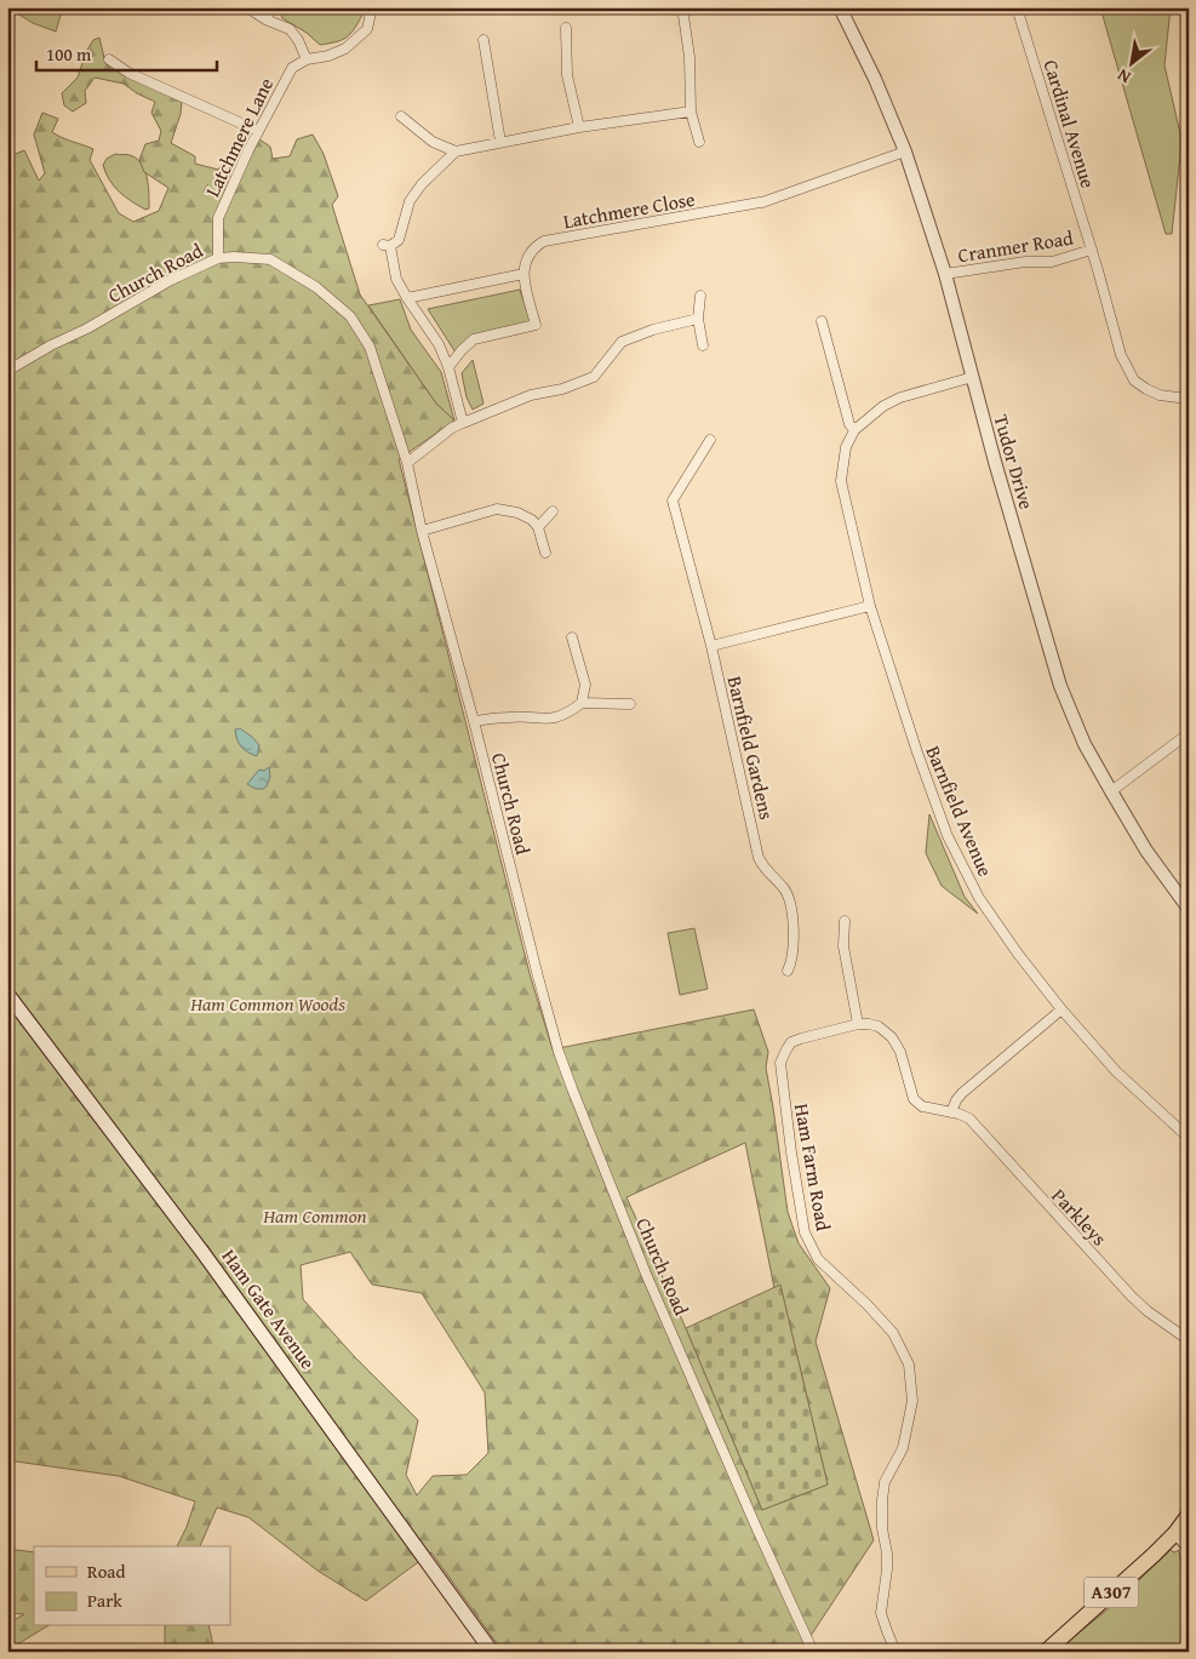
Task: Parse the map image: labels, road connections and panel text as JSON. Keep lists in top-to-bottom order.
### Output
{
  "streets": {
    "main road": ["Ham Gate Avenue", "A307"],
    "street": [
      "Cardinal Avenue",
      "Latchmere Lane",
      "Latchmere Close",
      "Cranmer Road",
      "Church Road",
      "Tudor Drive",
      "Barnfield Gardens",
      "Barnfield Avenue",
      "Ham Farm Road",
      "Parkleys"
    ]
  },
  "crossings": [
    ["Cardinal Avenue", "Cranmer Road"],
    ["Latchmere Lane", "Church Road"],
    ["Latchmere Close", "Tudor Drive"],
    ["Cranmer Road", "Tudor Drive"],
    ["Tudor Drive", "Barnfield Avenue"],
    ["Ham Farm Road", "Parkleys"]
  ],
  "parks": ["Ham Common Woods", "Ham Common"],
  "legend": ["Road", "Park"],
  "scale_bar": "100 m",
  "north": "bottom left"
}
